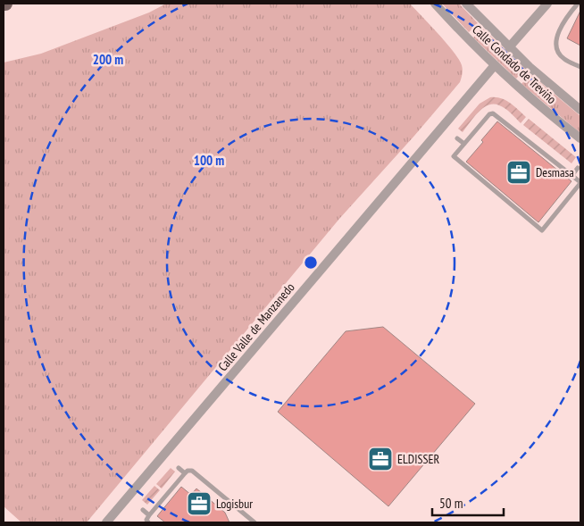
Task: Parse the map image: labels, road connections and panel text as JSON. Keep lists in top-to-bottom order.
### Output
{
  "streets": {
    "street": ["Calle Condado de Treviño", "Calle Valle de Manzanedo"]
  },
  "crossings": [
    ["Calle Condado de Treviño", "Calle Valle de Manzanedo"]
  ],
  "places": {
    "office": ["Desmasa", "ELDISSER", "Logisbur"]
  },
  "scale_bar": "50 m",
  "rings": ["200 m", "100 m"]
}
